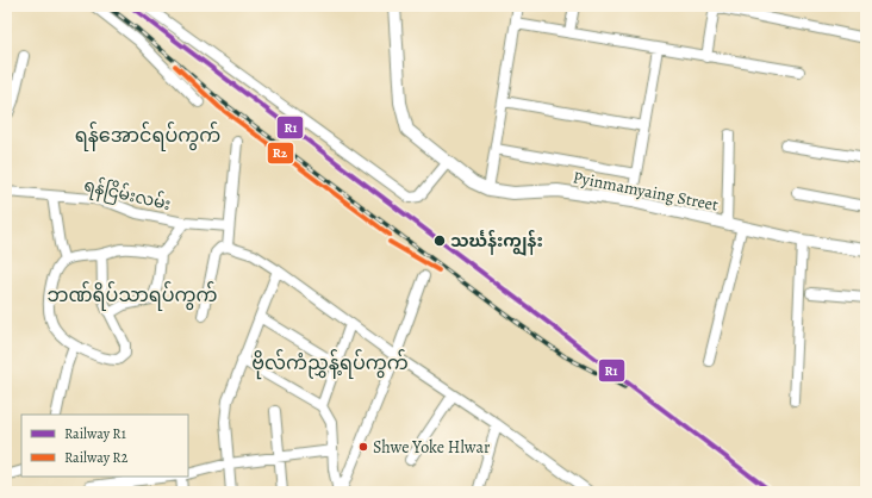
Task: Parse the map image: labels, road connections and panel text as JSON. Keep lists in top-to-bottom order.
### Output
{
  "streets": {
    "street": ["Pyinmamyaing Street", "ရန်ငြိမ်းလမ်း"]
  },
  "districts": ["ရန်အောင်ရပ်ကွက်", "ဘဏ်ရိပ်သာရပ်ကွက်", "ဗိုလ်ကံညွှန့်ရပ်ကွက်"],
  "places": ["သင်္ဃန်းကျွန်း", "Shwe Yoke Hlwar"],
  "lines": ["rail line R1", "rail line R2"],
  "legend": ["Railway R1", "Railway R2"]
}
